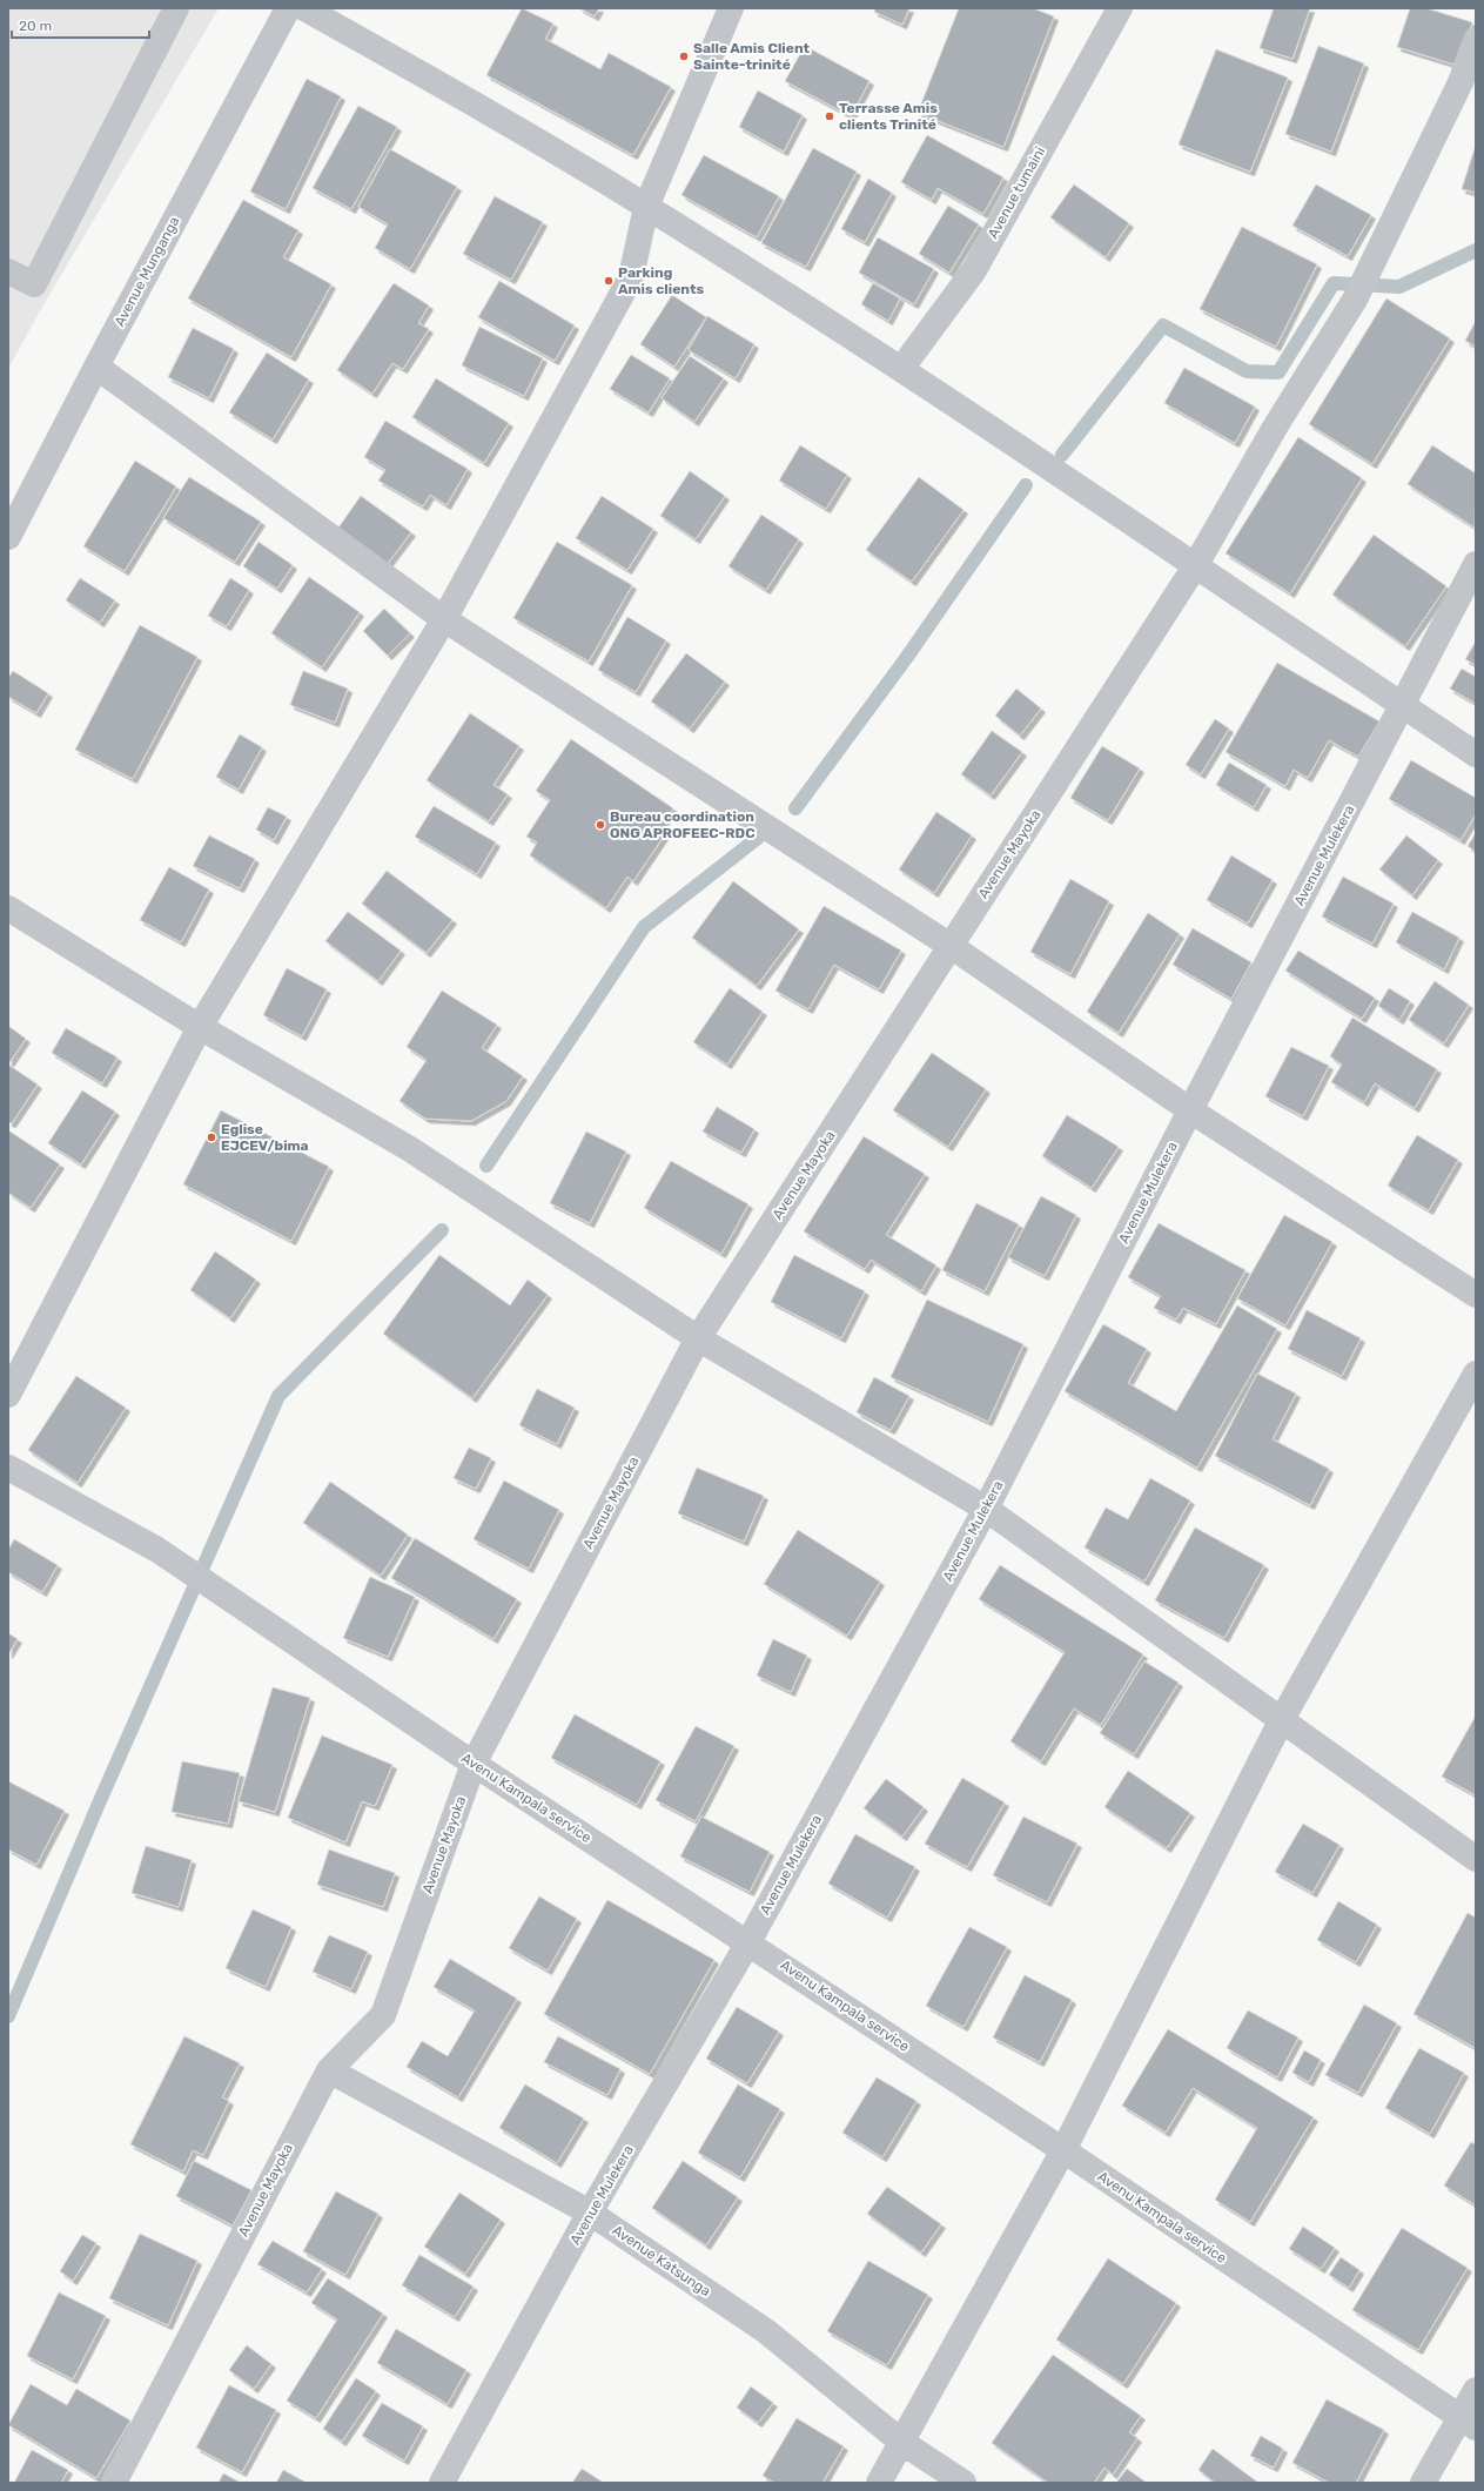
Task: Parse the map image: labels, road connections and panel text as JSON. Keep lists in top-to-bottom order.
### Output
{
  "streets": {
    "street": [
      "Avenue tumaini",
      "Avenue Munganga",
      "Avenue Mayoka",
      "Avenue Mulekera",
      "Avenu Kampala service",
      "Avenue Katsunga"
    ]
  },
  "crossings": [
    ["Avenue Mayoka", "Avenu Kampala service"],
    ["Avenue Mayoka", "Avenue Katsunga"],
    ["Avenue Mulekera", "Avenu Kampala service"],
    ["Avenue Mulekera", "Avenue Katsunga"]
  ],
  "places": [
    "Salle Amis Client Sainte-trinité",
    "Terrasse Amis clients Trinité",
    "Parking Amis clients",
    "Bureau coordination ONG APROFEEC-RDC",
    "Eglise EJCEV/bima"
  ],
  "scale_bar": "20 m"
}
